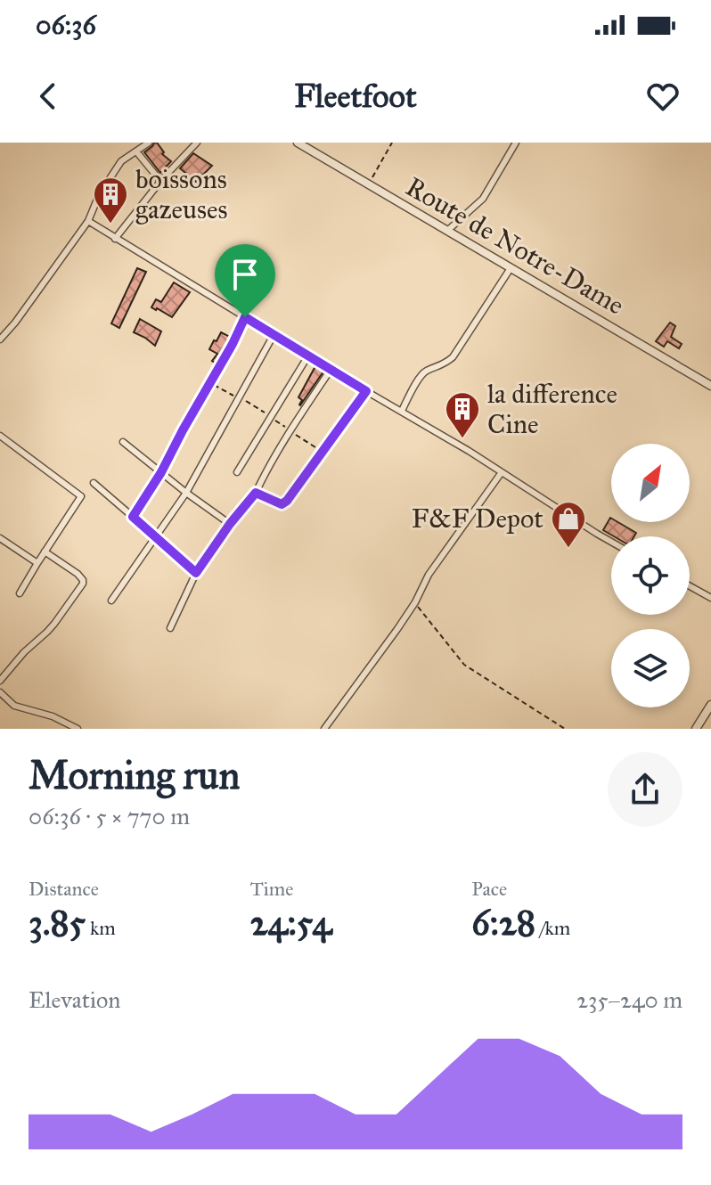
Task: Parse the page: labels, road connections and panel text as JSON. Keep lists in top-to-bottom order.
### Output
{
  "streets": {
    "street": ["Route de Notre-Dame"]
  },
  "places": {
    "building": ["boissons gazeuses", "la difference Cine"],
    "shop": ["F&F Depot"]
  },
  "north": "top right",
  "page": {
    "status": "06:36",
    "header": "Fleetfoot",
    "heading": ["Morning run", "06:36 · 5 × 770 m"],
    "stats": [
      ["Distance", "3.85 km"],
      ["Time", "24:54"],
      ["Pace", "6:28 /km"]
    ],
    "chart": ["Elevation", "235–240 m"]
  }
}
